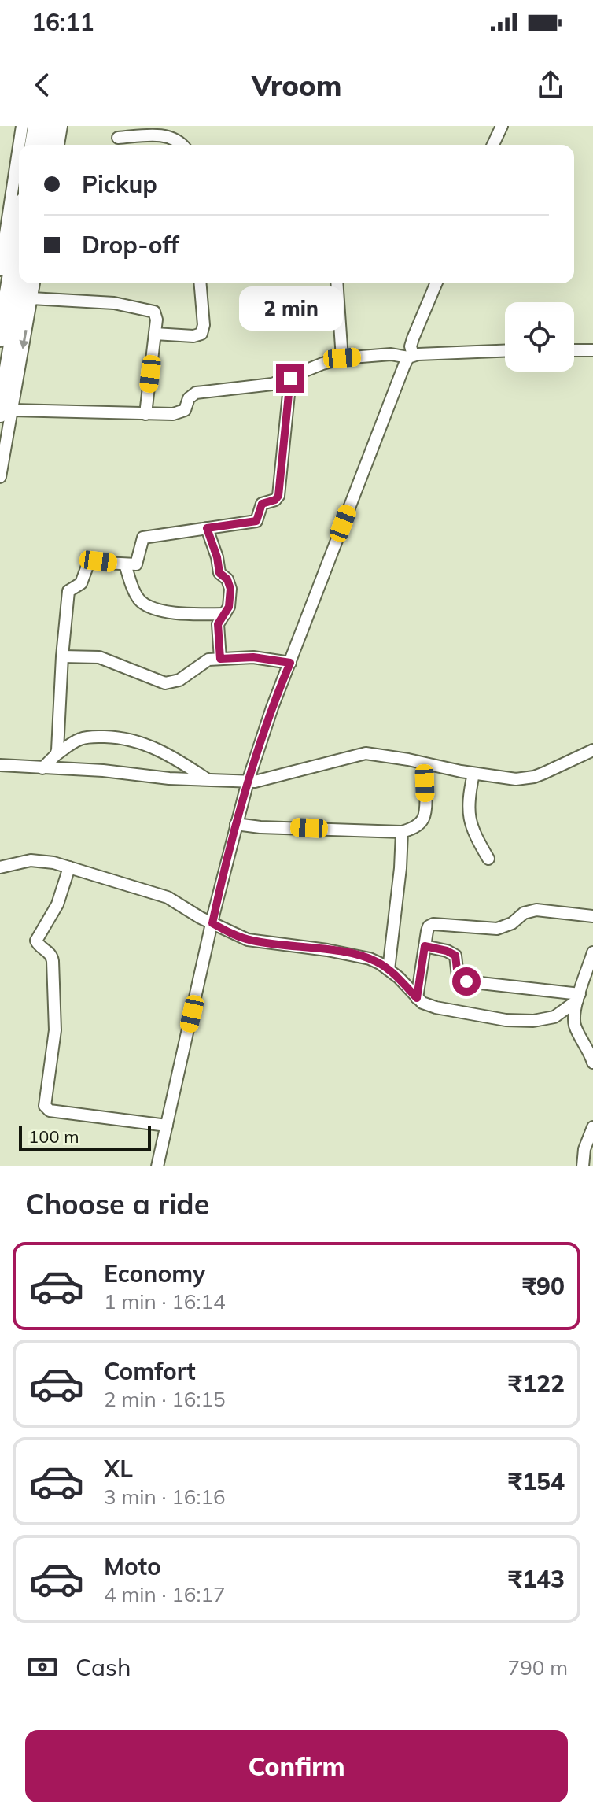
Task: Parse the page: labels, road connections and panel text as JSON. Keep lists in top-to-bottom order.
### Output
{
  "scale_bar": "100 m",
  "page": {
    "status": "16:11",
    "header": "Vroom",
    "banner": ["Pickup", "Drop-off"],
    "bubble": "2 min",
    "scale": "100 m",
    "heading": "Choose a ride",
    "list": [
      {
        "name": "Economy",
        "note": "1 min · 16:14",
        "value": "₹90"
      },
      {
        "name": "Comfort",
        "note": "2 min · 16:15",
        "value": "₹122"
      },
      {
        "name": "XL",
        "note": "3 min · 16:16",
        "value": "₹154"
      },
      {
        "name": "Moto",
        "note": "4 min · 16:17",
        "value": "₹143"
      }
    ],
    "pay": ["Cash", "790 m"],
    "buttons": "Confirm"
  }
}
